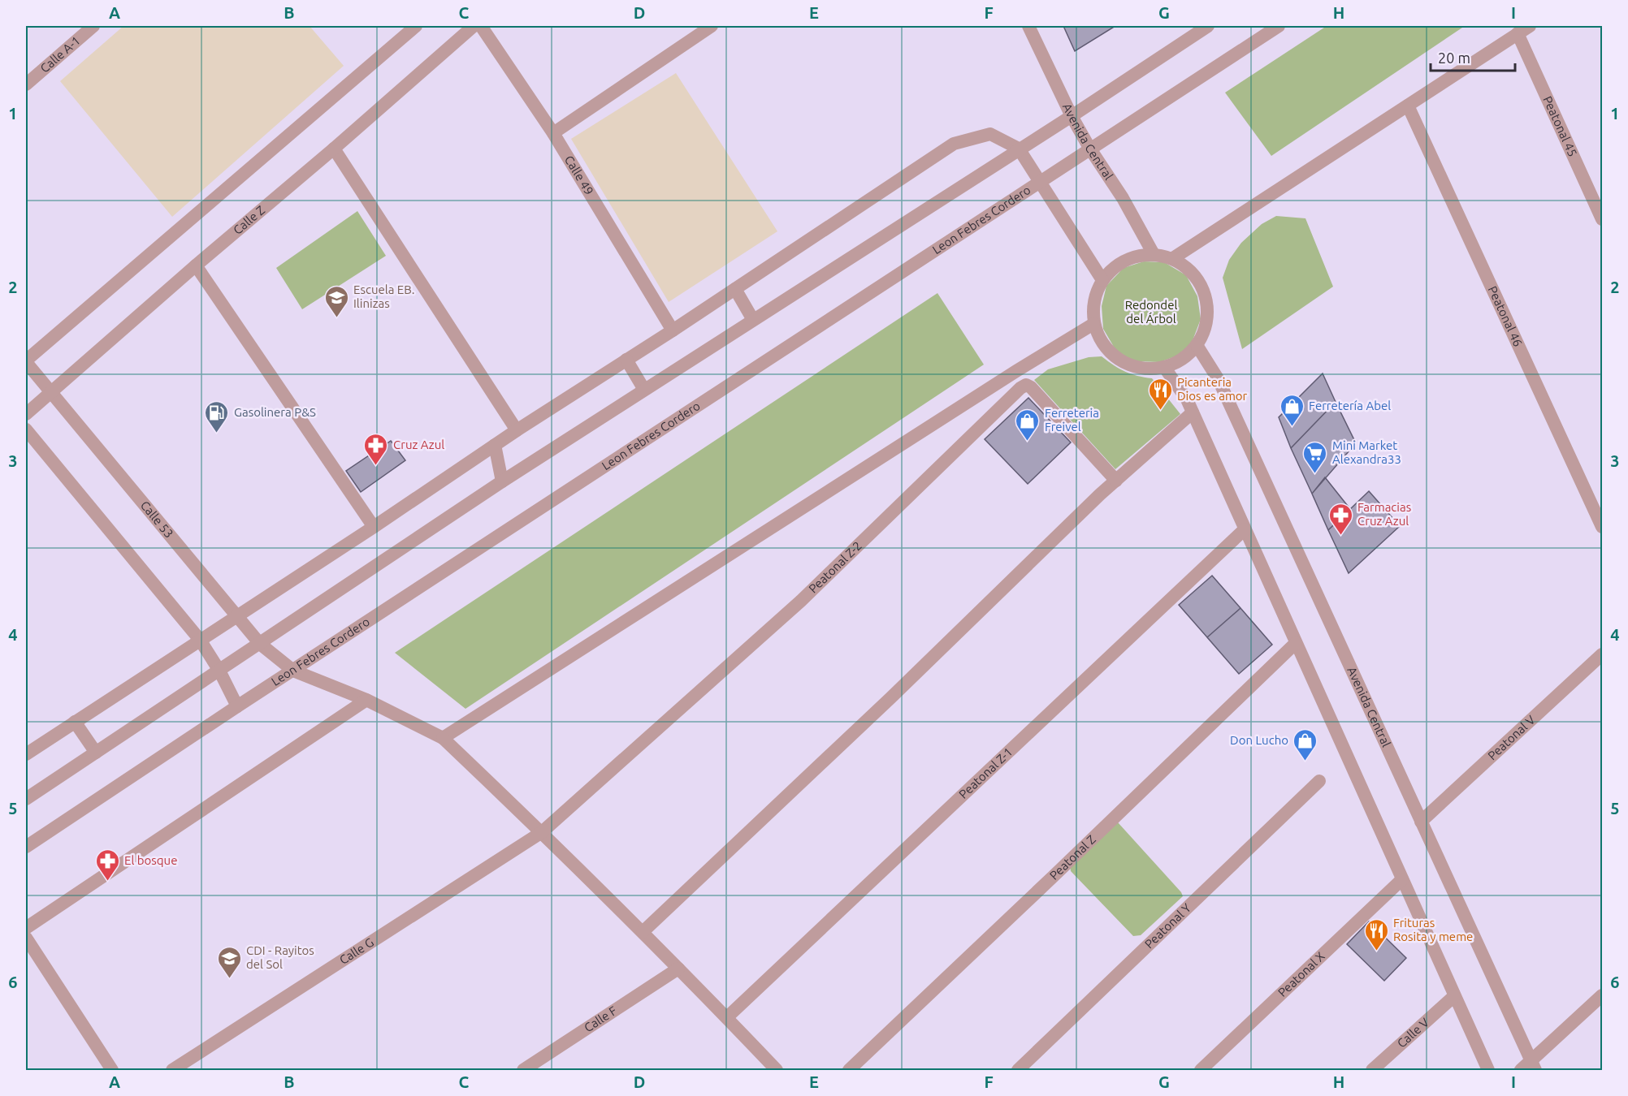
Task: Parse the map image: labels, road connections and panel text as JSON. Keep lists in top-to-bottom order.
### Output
{
  "streets": {
    "street": [
      "Calle A-1",
      "Peatonal 45",
      "Avenida Central",
      "Calle 49",
      "Leon Febres Cordero",
      "Calle Z",
      "Peatonal 46",
      "Calle 53",
      "Peatonal Z-2",
      "Peatonal V",
      "Peatonal Z-1",
      "Peatonal Z",
      "Peatonal Y",
      "Calle G",
      "Peatonal X",
      "Calle F",
      "Calle V"
    ]
  },
  "crossings": [
    ["Avenida Central", "Leon Febres Cordero"],
    ["Avenida Central", "Peatonal V"],
    ["Leon Febres Cordero", "Calle 53"],
    ["Calle Z", "Calle 53"],
    ["Calle 53", "Peatonal Z-2"],
    ["Calle 53", "Peatonal Z-1"],
    ["Calle 53", "Calle G"],
    ["Calle 53", "Calle F"],
    ["Peatonal Z-2", "Calle G"]
  ],
  "parks": ["Redondel del Árbol"],
  "places": {
    "school or university": ["Escuela EB. Ilinizas", "CDI - Rayitos del Sol"],
    "restaurant": ["Picanteria Dios es amor", "Frituras Rosita y meme"],
    "shop": ["Ferretería Abel", "Ferreteria Freivel", "Don Lucho"],
    "fuel station": ["Gasolinera P&S"],
    "pharmacy": ["Cruz Azul", "Farmacias Cruz Azul", "El bosque"],
    "supermarket": ["Mini Market Alexandra33"]
  },
  "scale_bar": "20 m",
  "grid": {
    "columns": [
      "A",
      "B",
      "C",
      "D",
      "E",
      "F",
      "G",
      "H",
      "I"
    ],
    "rows": [
      "1",
      "2",
      "3",
      "4",
      "5",
      "6"
    ]
  }
}
